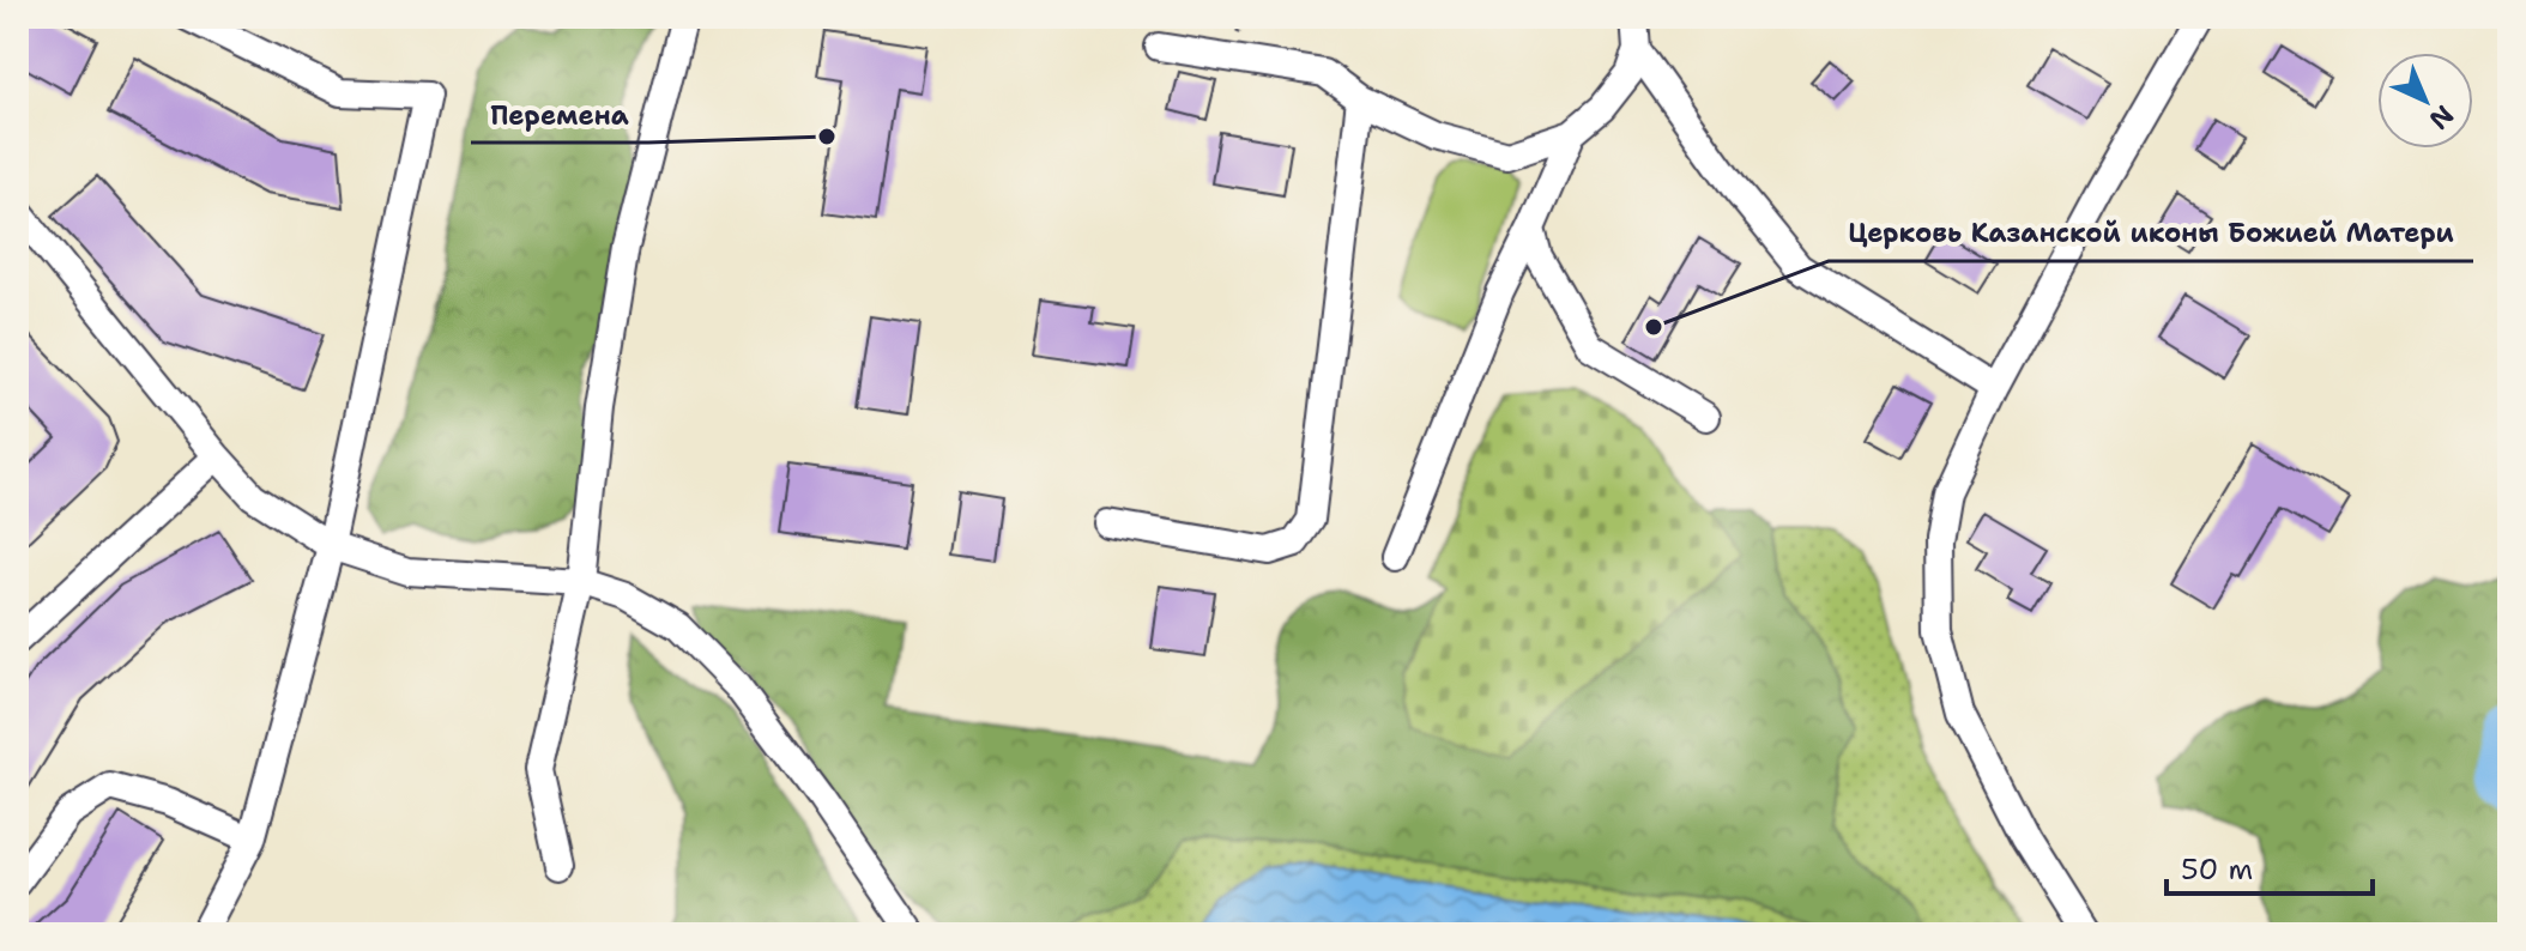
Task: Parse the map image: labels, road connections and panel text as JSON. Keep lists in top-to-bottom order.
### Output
{
  "places": ["Перемена", "Церковь Казанской иконы Божией Матери"],
  "scale_bar": "50 m",
  "north": "bottom right"
}
